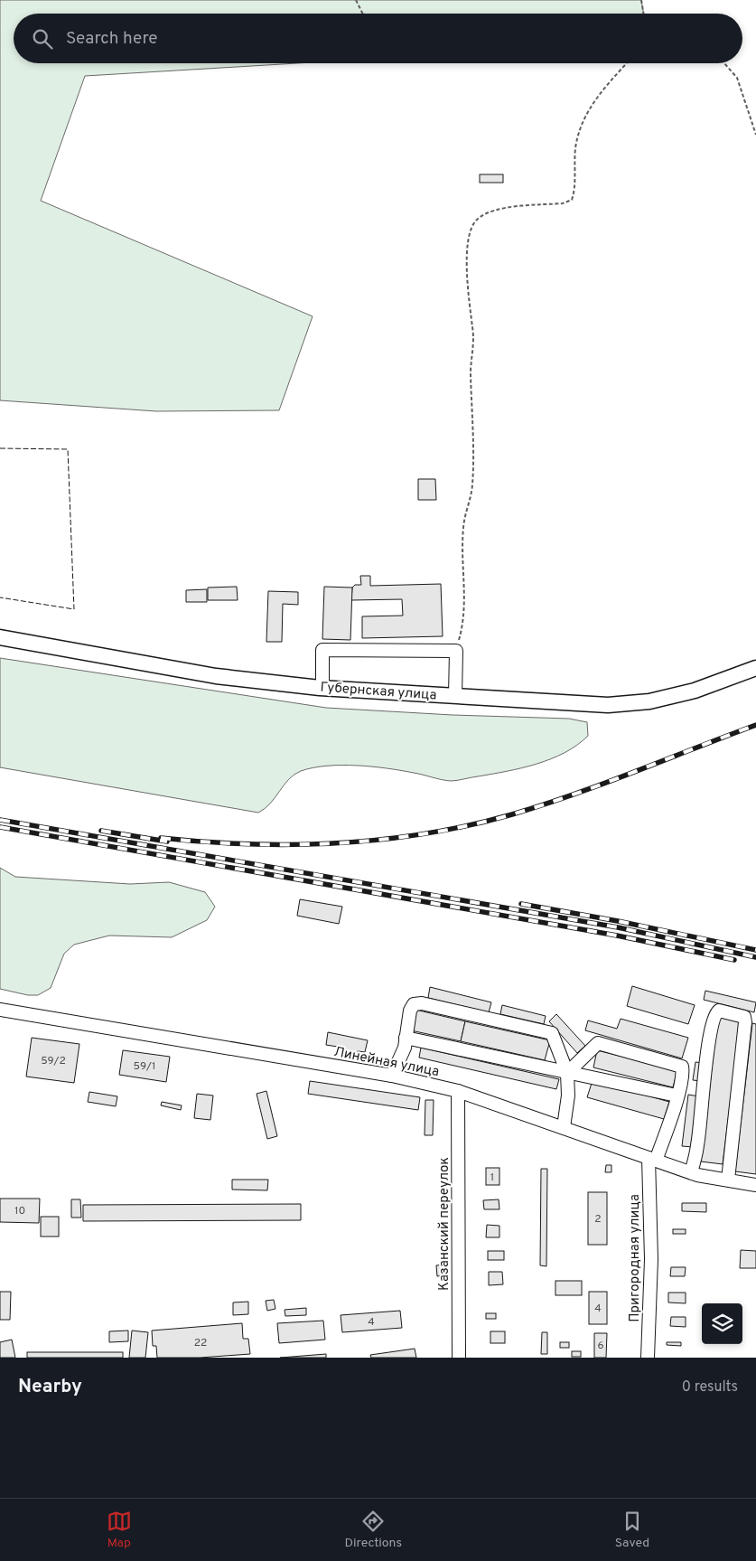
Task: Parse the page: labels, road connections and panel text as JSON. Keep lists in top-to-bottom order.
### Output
{
  "streets": {
    "main road": ["Губернская улица"],
    "street": ["Линейная улица", "Казанский переулок", "Пригородная улица"]
  },
  "crossings": [
    ["Линейная улица", "Казанский переулок"],
    ["Линейная улица", "Пригородная улица"]
  ],
  "house_numbers": [
    "59/2",
    "59/1",
    "1",
    "10",
    "2",
    "4",
    "4",
    "22",
    "6"
  ],
  "page": {
    "search": "Search here",
    "heading": ["Nearby", "0 results"],
    "nav": ["Map", "Directions", "Saved"]
  }
}
